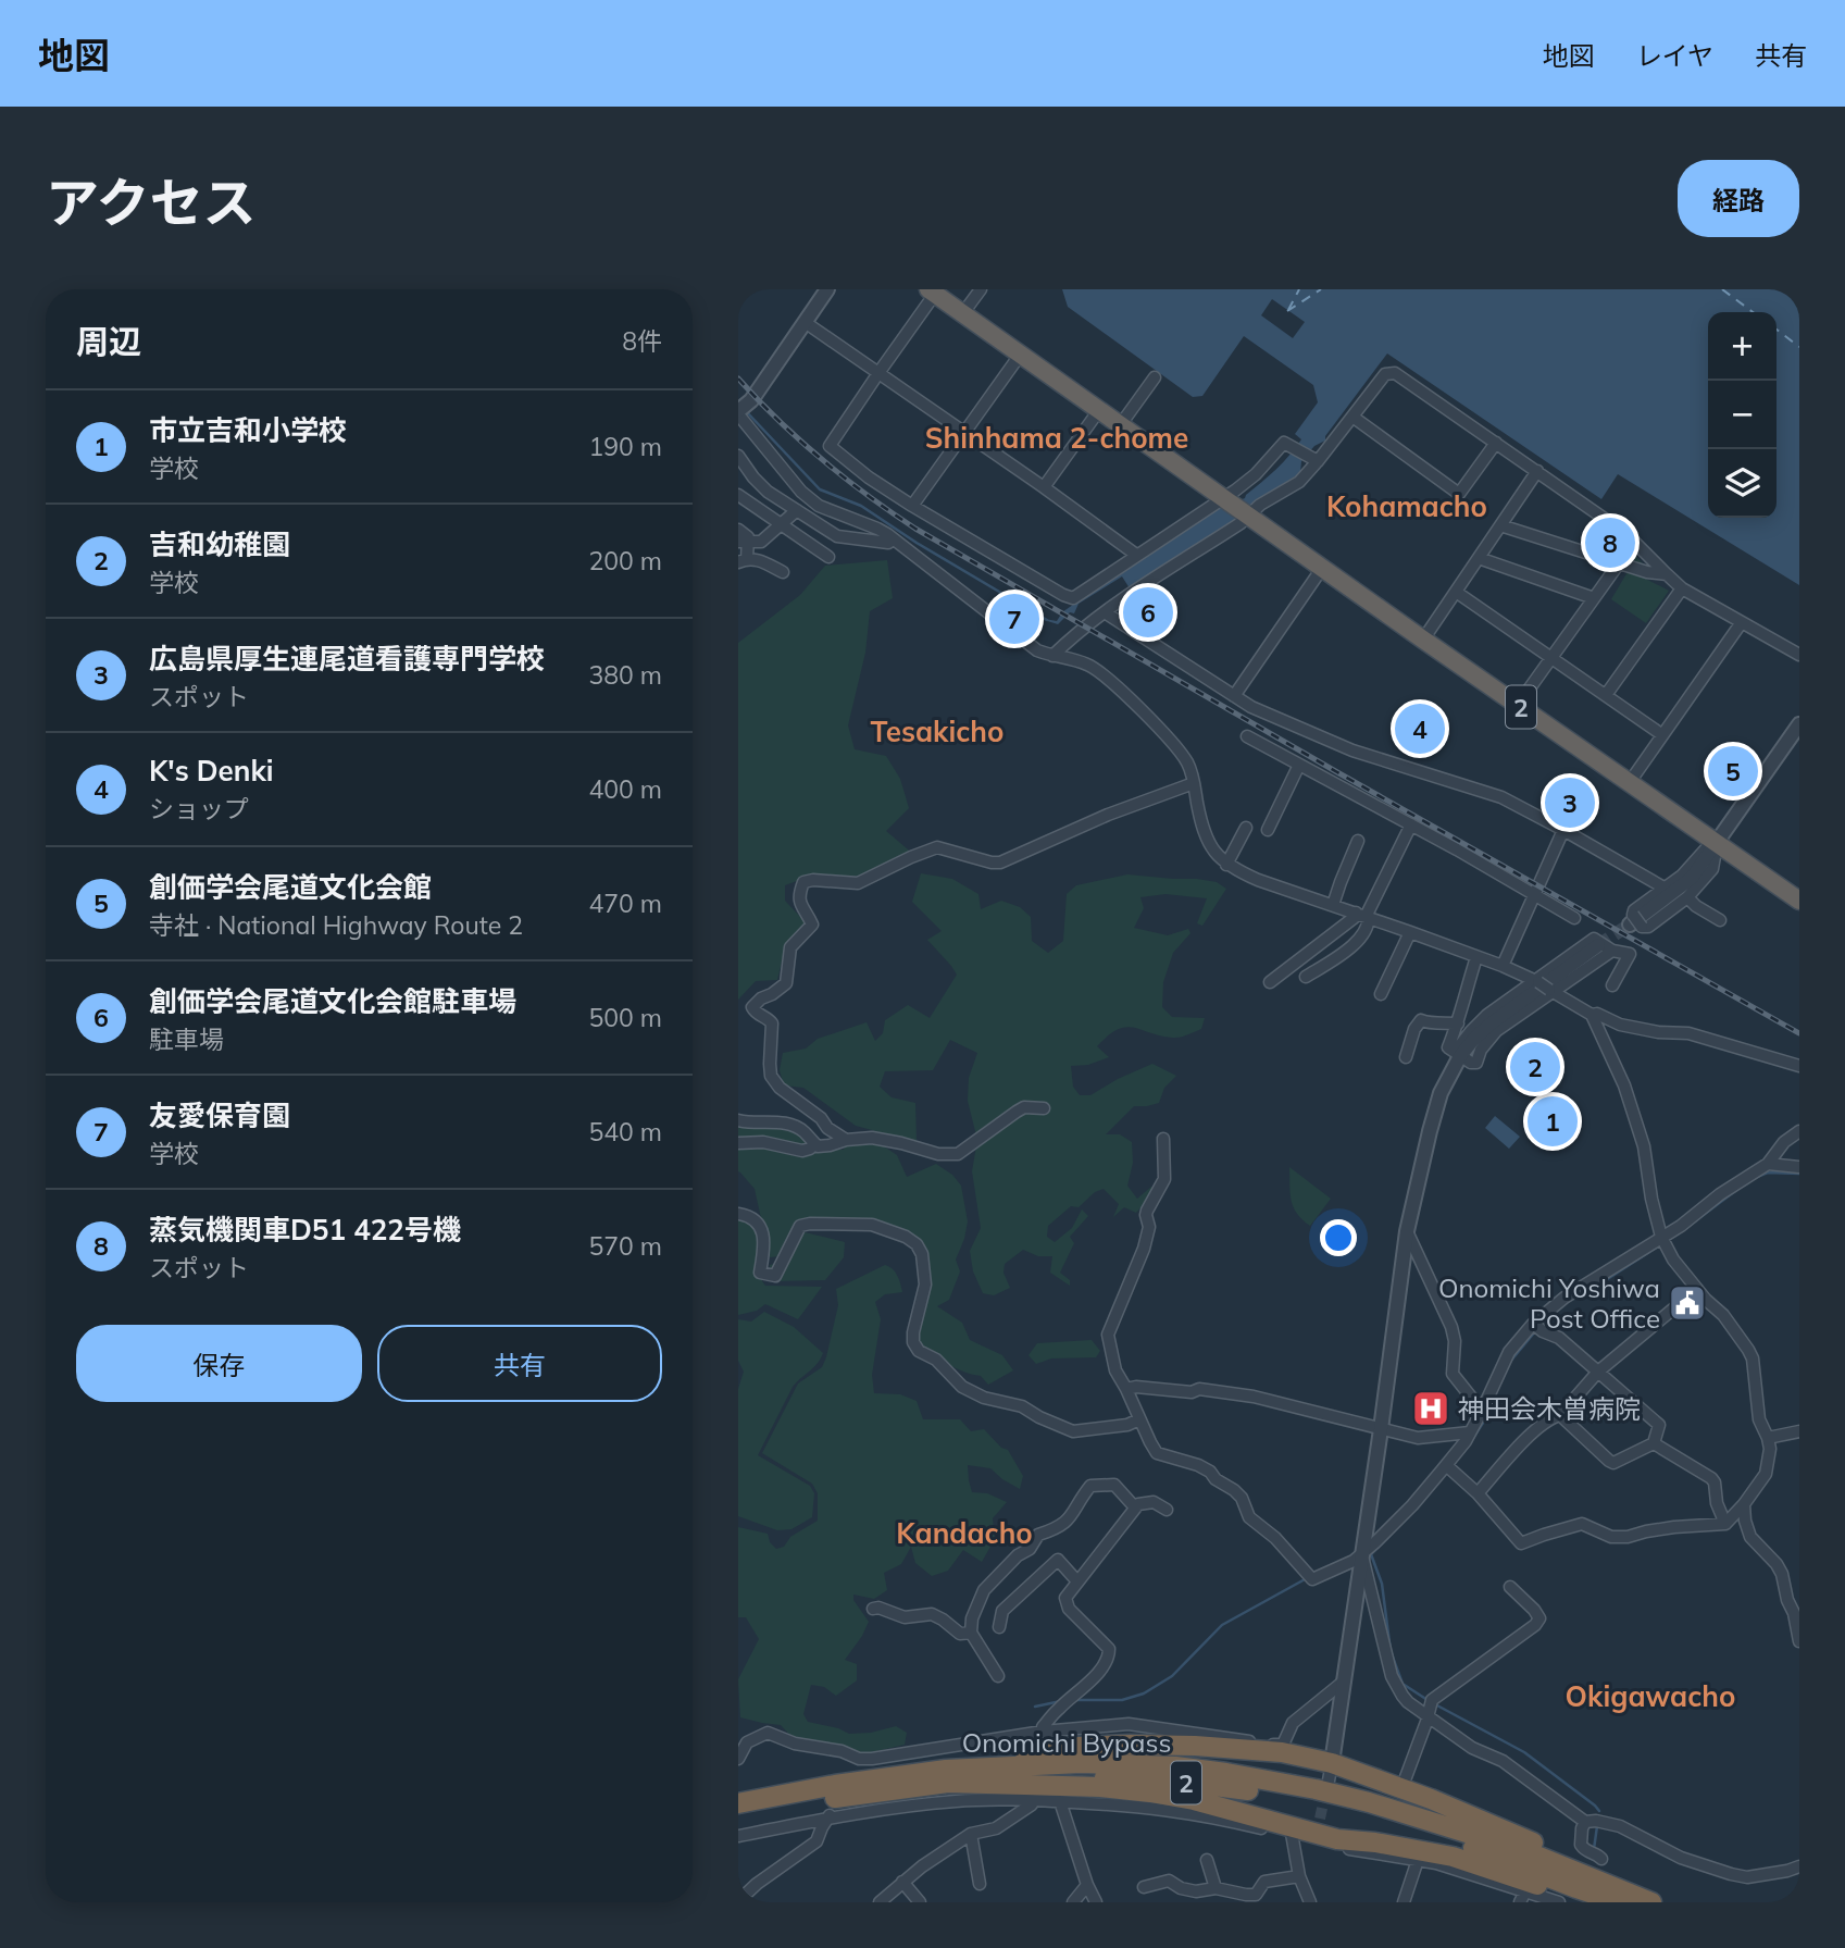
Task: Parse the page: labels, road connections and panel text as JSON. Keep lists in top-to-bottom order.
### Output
{
  "streets": {
    "highway": ["2", "Onomichi Bypass"]
  },
  "districts": [
    "Shinhama 2-chome",
    "Kohamacho",
    "Tesakicho",
    "Kandacho",
    "Okigawacho"
  ],
  "places": {
    "public building": ["Onomichi Yoshiwa Post Office"],
    "hospital": ["神田会木曽病院"]
  },
  "page": {
    "header": "地図",
    "nav": ["地図", "レイヤ", "共有"],
    "title": "アクセス",
    "buttons": [
      "経路",
      ["保存", "共有"]
    ],
    "heading": ["周辺", "8件"],
    "map_buttons": ["+", "−"],
    "list": [
      {
        "mark": "1",
        "name": "市立吉和小学校",
        "note": "学校",
        "value": "190 m"
      },
      {
        "mark": "2",
        "name": "吉和幼稚園",
        "note": "学校",
        "value": "200 m"
      },
      {
        "mark": "3",
        "name": "広島県厚生連尾道看護専門学校",
        "note": "スポット",
        "value": "380 m"
      },
      {
        "mark": "4",
        "name": "K's Denki",
        "note": "ショップ",
        "value": "400 m"
      },
      {
        "mark": "5",
        "name": "創価学会尾道文化会館",
        "note": "寺社 · National Highway Route 2",
        "value": "470 m"
      },
      {
        "mark": "6",
        "name": "創価学会尾道文化会館駐車場",
        "note": "駐車場",
        "value": "500 m"
      },
      {
        "mark": "7",
        "name": "友愛保育園",
        "note": "学校",
        "value": "540 m"
      },
      {
        "mark": "8",
        "name": "蒸気機関車D51 422号機",
        "note": "スポット",
        "value": "570 m"
      }
    ],
    "pins": [
      "8",
      "6",
      "7",
      "4",
      "5",
      "3",
      "2",
      "1"
    ]
  }
}
